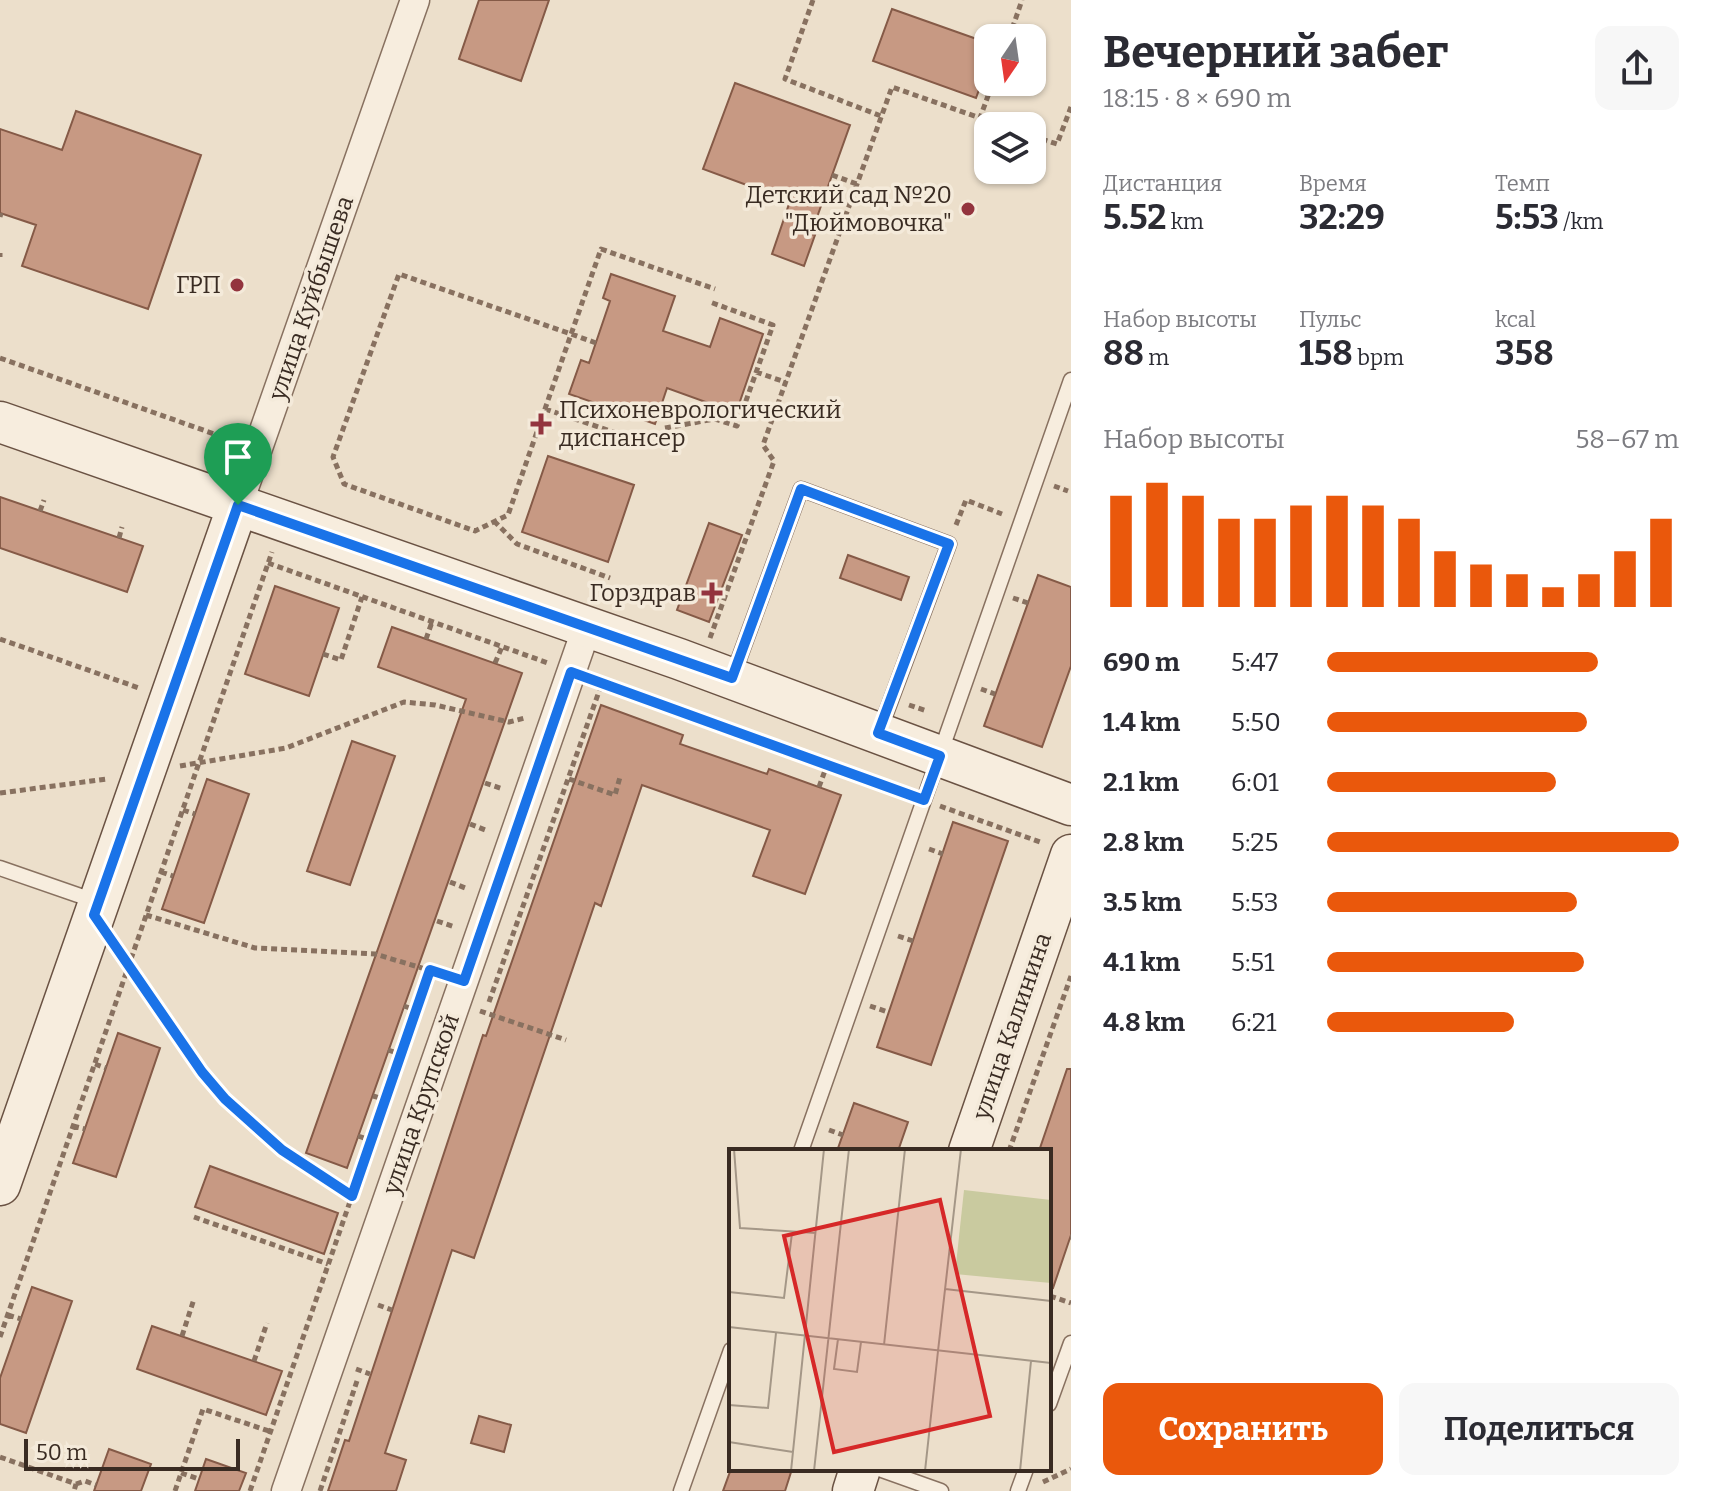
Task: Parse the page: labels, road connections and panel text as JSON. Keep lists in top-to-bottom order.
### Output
{
  "streets": {
    "main road": ["улица Куйбышева", "улица Калинина"],
    "street": ["улица Крупской"]
  },
  "places": {
    "other": ["Детский сад №20 \"Дюймовочка\"", "ГРП"],
    "health": ["Психоневрологический диспансер", "Горздрав"]
  },
  "scale_bar": "50 m",
  "north": "bottom",
  "page": {
    "heading": ["Вечерний забег", "18:15 · 8 × 690 m"],
    "stats": [
      ["Дистанция", "5.52 km"],
      ["Время", "32:29"],
      ["Темп", "5:53 /km"],
      ["Набор высоты", "88 m"],
      ["Пульс", "158 bpm"],
      ["kcal", "358"]
    ],
    "chart": ["Набор высоты", "58–67 m"],
    "list": [
      {
        "name": "690 m",
        "note": "5:47"
      },
      {
        "name": "1.4 km",
        "note": "5:50"
      },
      {
        "name": "2.1 km",
        "note": "6:01"
      },
      {
        "name": "2.8 km",
        "note": "5:25"
      },
      {
        "name": "3.5 km",
        "note": "5:53"
      },
      {
        "name": "4.1 km",
        "note": "5:51"
      },
      {
        "name": "4.8 km",
        "note": "6:21"
      }
    ],
    "buttons": ["Сохранить", "Поделиться"],
    "scale": "50 m"
  }
}
